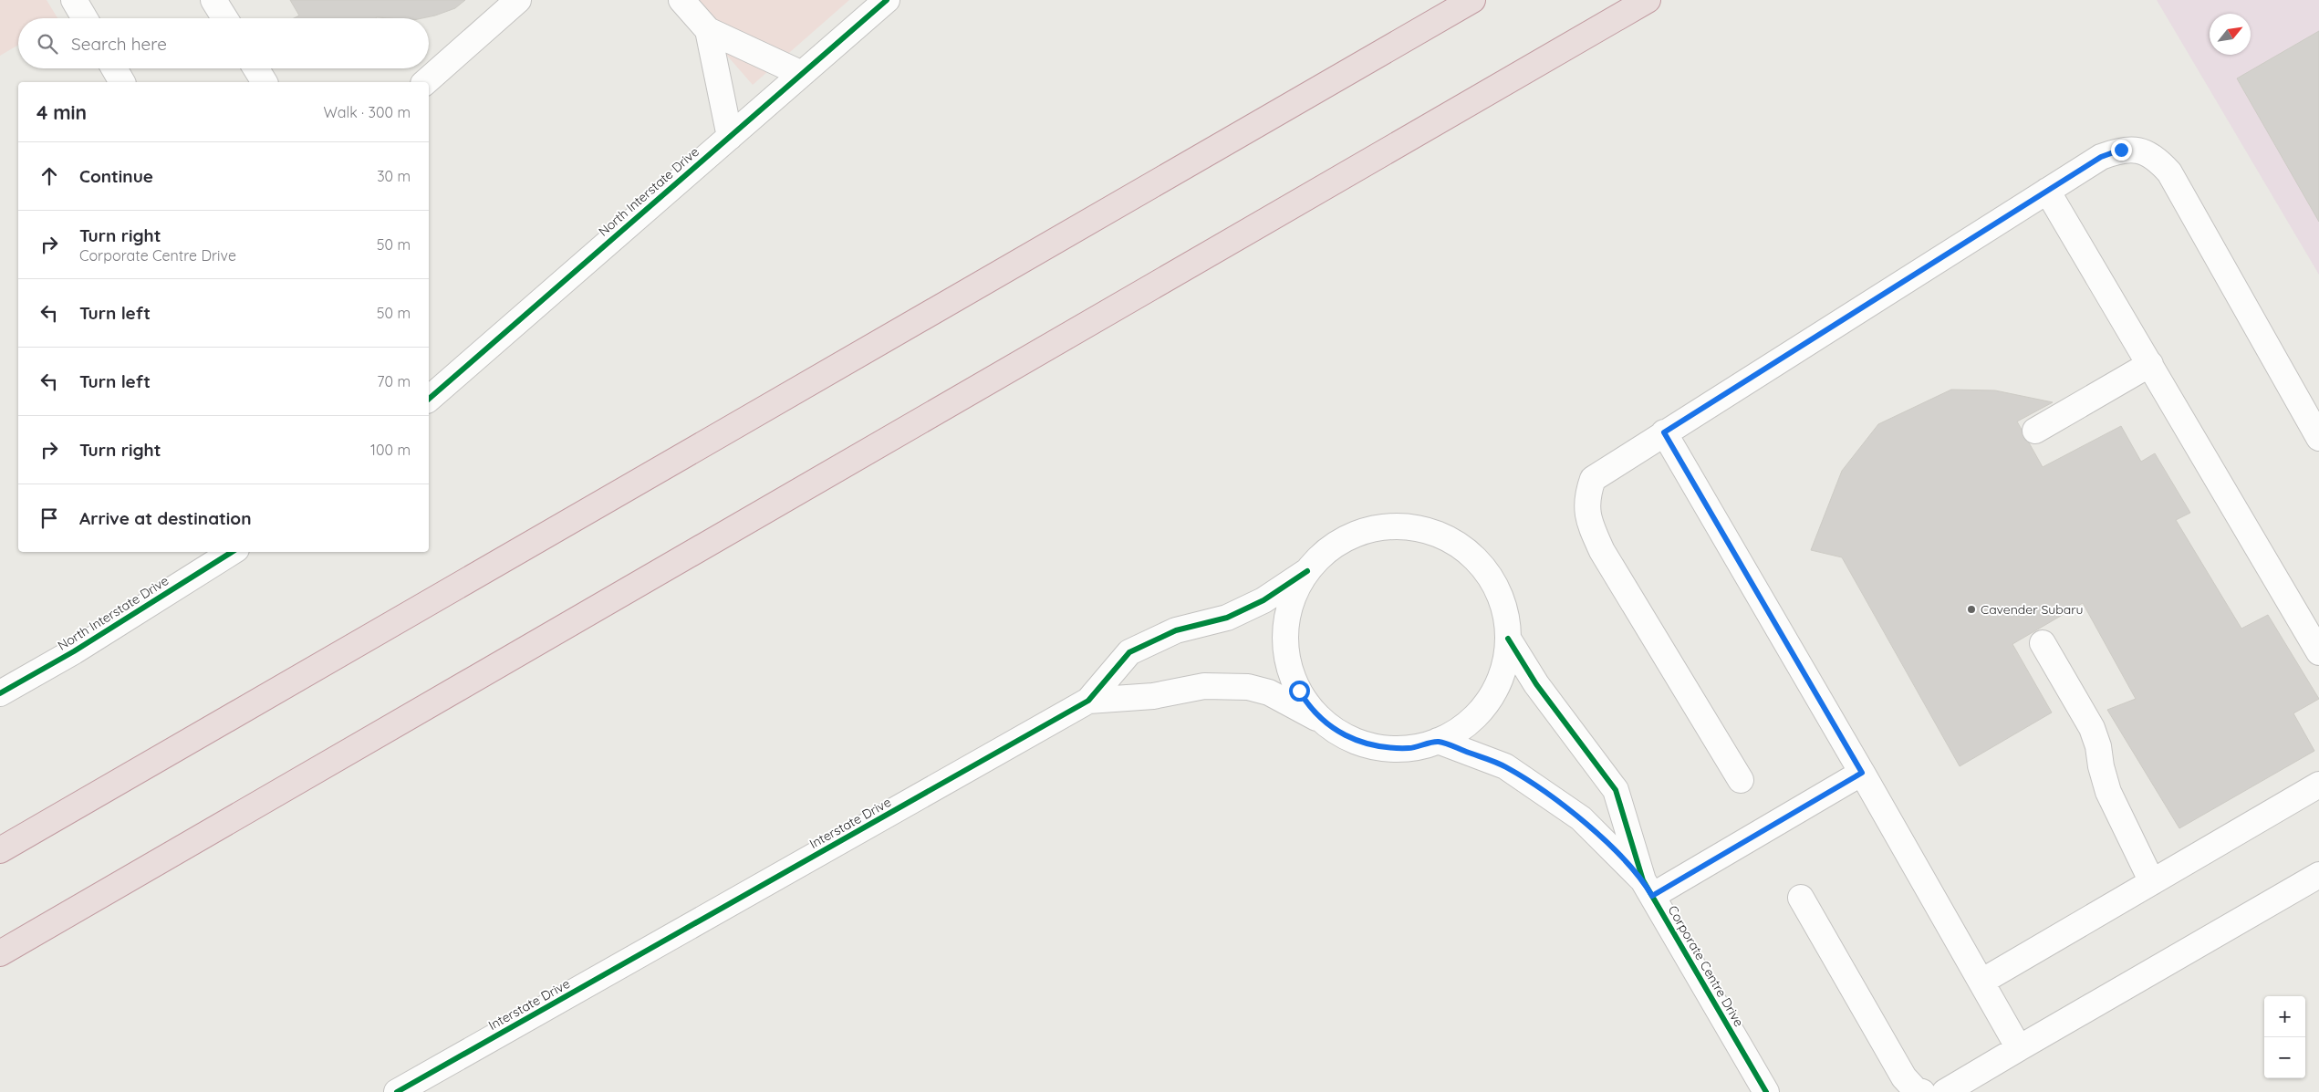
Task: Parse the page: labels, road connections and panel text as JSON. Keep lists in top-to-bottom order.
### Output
{
  "streets": {
    "street": ["North Interstate Drive", "Interstate Drive", "Corporate Centre Drive"]
  },
  "places": ["Cavender Subaru"],
  "north": "top right",
  "page": {
    "search": "Search here",
    "heading": ["4 min", "Walk · 300 m"],
    "list": [
      ["Continue", "30 m"],
      ["Turn right", "Corporate Centre Drive", "50 m"],
      ["Turn left", "50 m"],
      ["Turn left", "70 m"],
      ["Turn right", "100 m"],
      "Arrive at destination"
    ],
    "map_buttons": ["+", "−"]
  }
}
